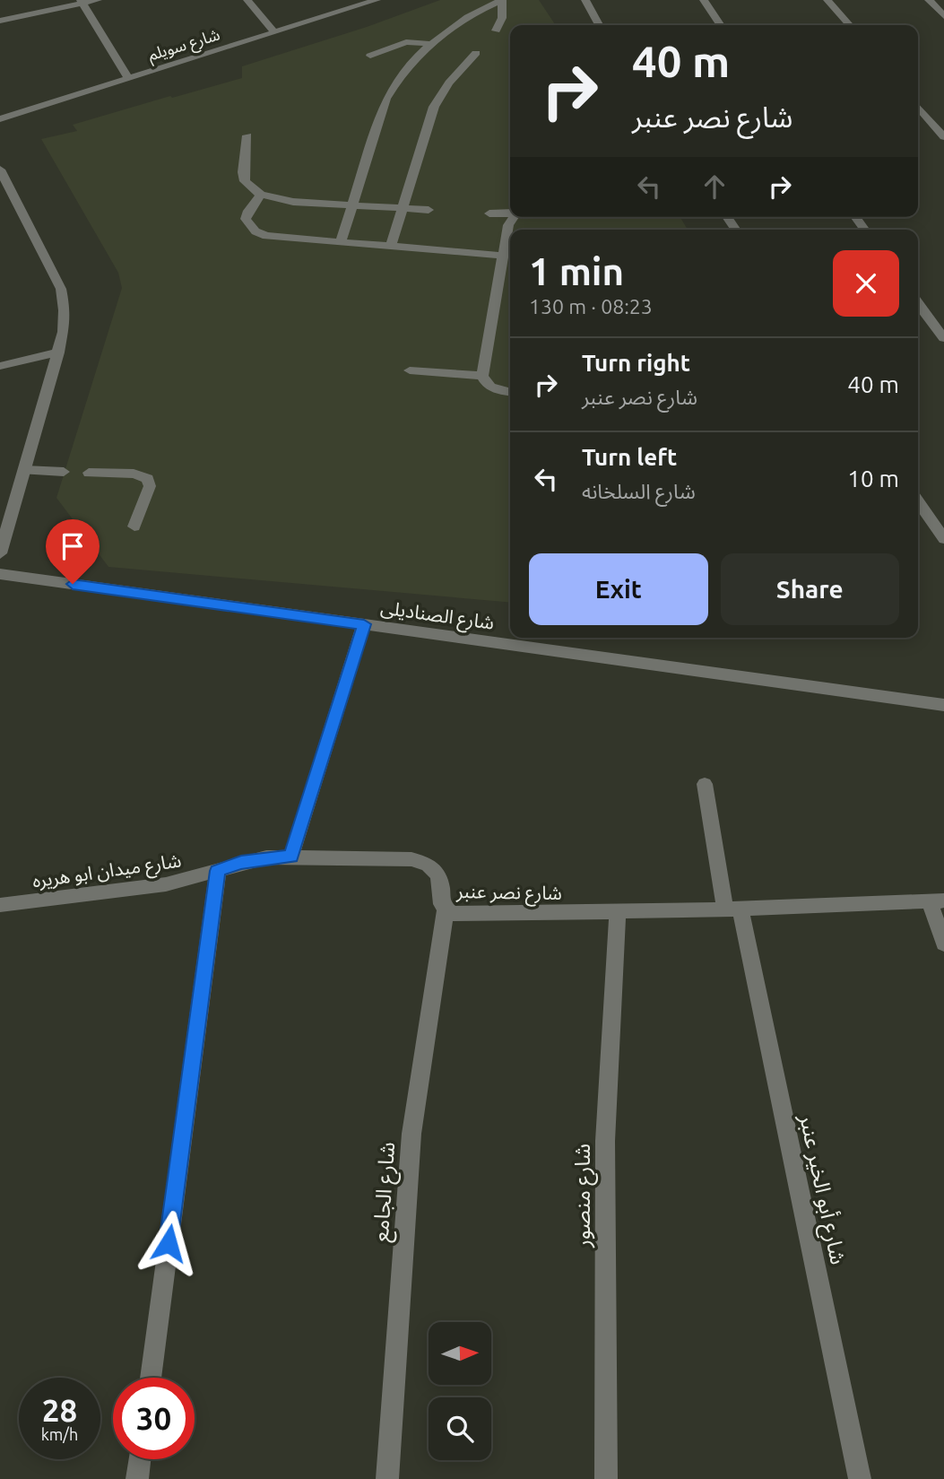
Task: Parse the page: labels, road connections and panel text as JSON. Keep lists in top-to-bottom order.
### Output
{
  "streets": {
    "street": [
      "شارع سويلم",
      "شارع الصناديلى",
      "شارع ميدان ابو هريره",
      "شارع نصر عنبر",
      "شارع أبو الخير عنبر",
      "شارع الجامع",
      "شارع منصور"
    ]
  },
  "crossings": [
    ["شارع ميدان ابو هريره", "شارع نصر عنبر"],
    ["شارع نصر عنبر", "شارع أبو الخير عنبر"],
    ["شارع نصر عنبر", "شارع الجامع"],
    ["شارع نصر عنبر", "شارع منصور"]
  ],
  "north": "right",
  "page": {
    "turn": ["40 m", "شارع نصر عنبر"],
    "heading": ["1 min", "130 m · 08:23"],
    "list": [
      {
        "name": "Turn right",
        "note": "شارع نصر عنبر",
        "value": "40 m"
      },
      {
        "name": "Turn left",
        "note": "شارع السلخانه",
        "value": "10 m"
      }
    ],
    "buttons": ["Exit", "Share"],
    "speed": "28 km/h",
    "limit": "30"
  }
}
